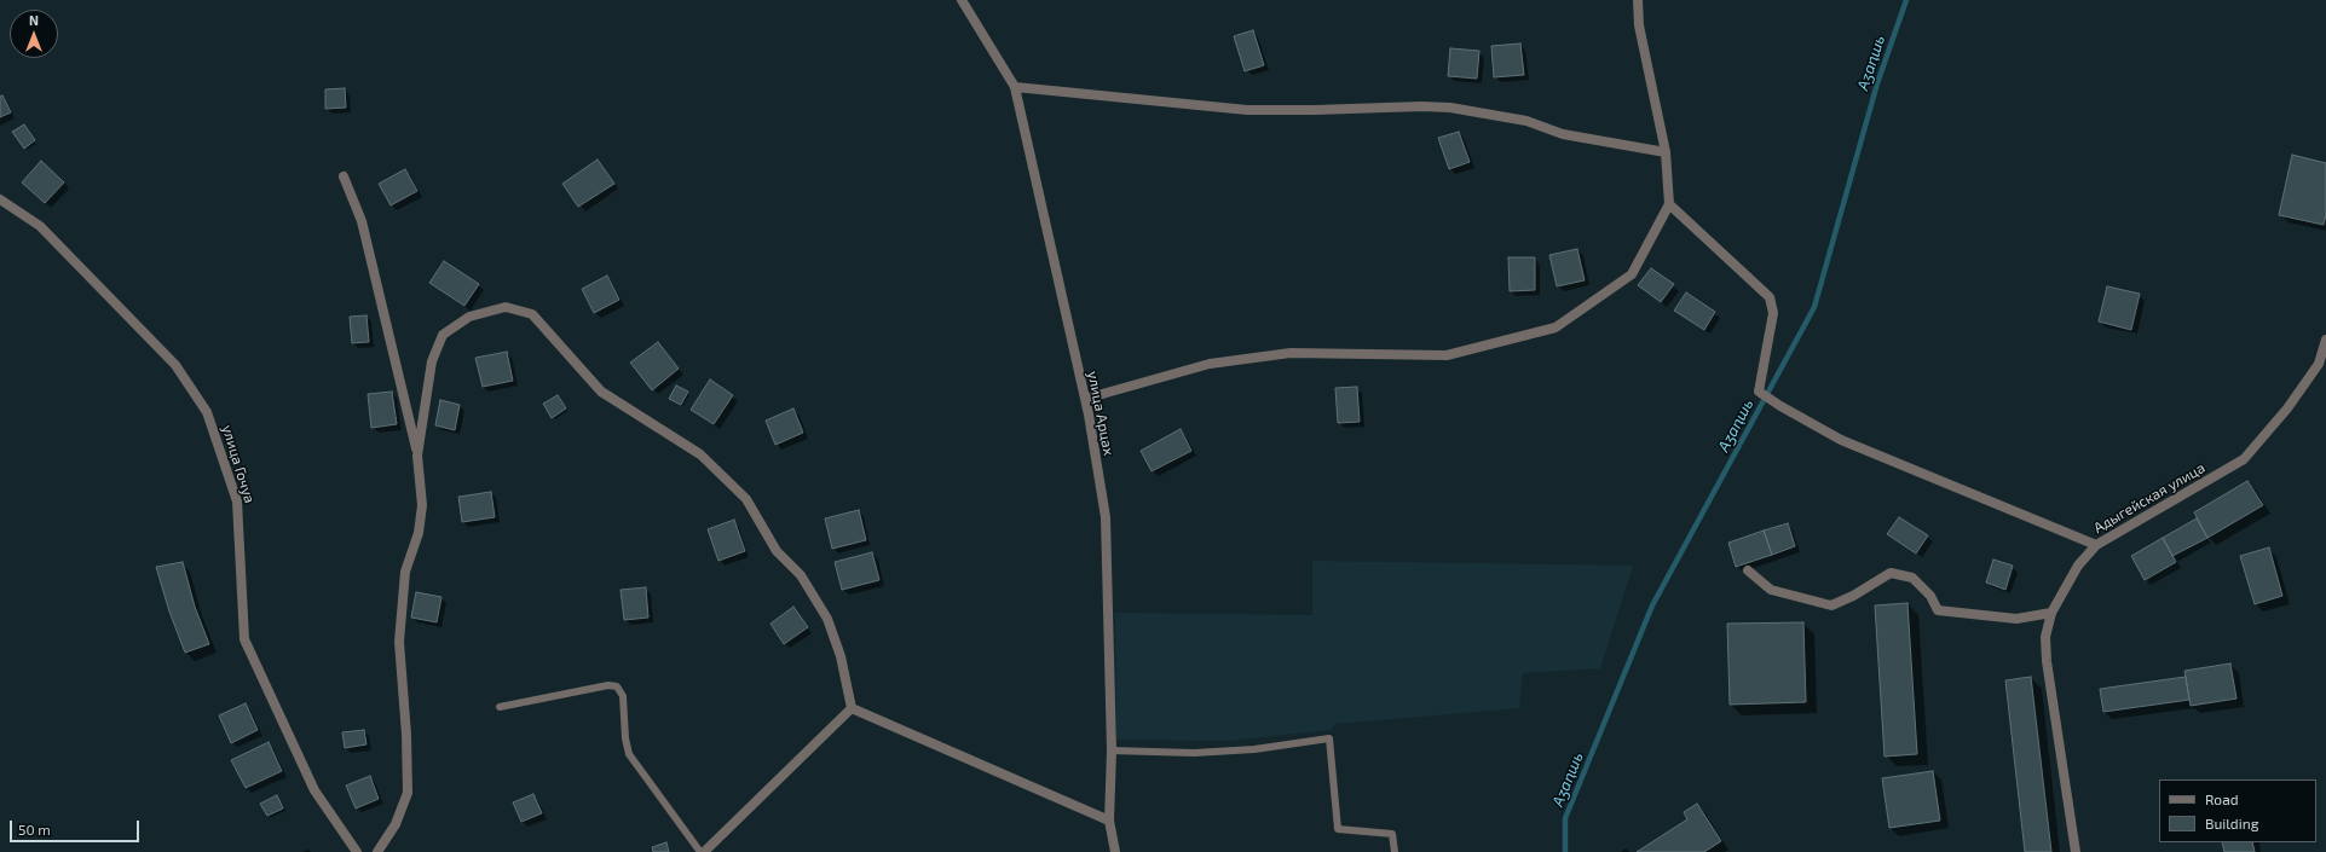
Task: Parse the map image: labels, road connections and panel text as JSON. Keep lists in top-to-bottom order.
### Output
{
  "streets": {
    "street": ["улица Арцах", "улица Гочуа", "Адыгейская улица"]
  },
  "water": ["Аӡаԥшь"],
  "legend": ["Road", "Building"],
  "scale_bar": "50 m",
  "north": "top"
}
